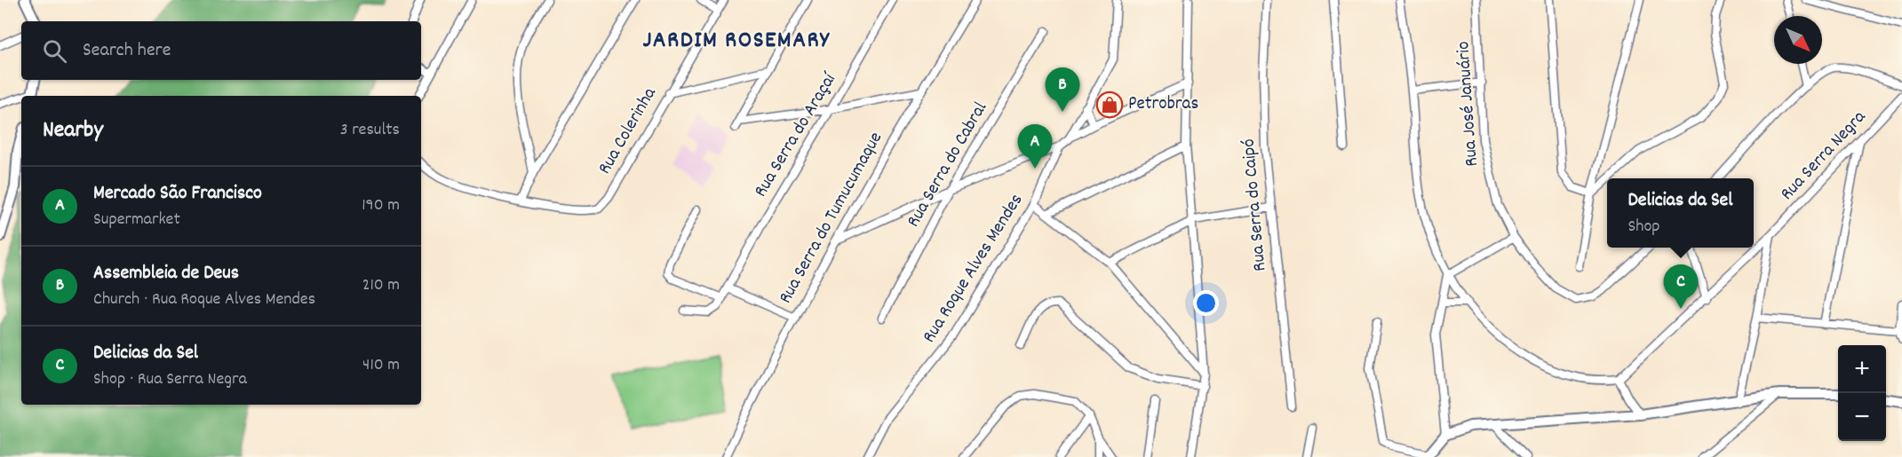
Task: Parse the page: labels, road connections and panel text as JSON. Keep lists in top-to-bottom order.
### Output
{
  "streets": {
    "street": [
      "Rua José Januário",
      "Rua Colerinha",
      "Rua Serra do Araçaí",
      "Rua Serra Negra",
      "Rua Serra do Cabral",
      "Rua Serra do Caipó",
      "Rua Serra do Tumucumaque",
      "Rua Roque Alves Mendes"
    ]
  },
  "districts": ["JARDIM ROSEMARY"],
  "places": {
    "shop": ["Petrobras"]
  },
  "north": "bottom right",
  "page": {
    "search": "Search here",
    "pins": ["B", "A", "C"],
    "heading": ["Nearby", "3 results"],
    "list": [
      {
        "mark": "A",
        "name": "Mercado São Francisco",
        "note": "Supermarket",
        "value": "190 m"
      },
      {
        "mark": "B",
        "name": "Assembleia de Deus",
        "note": "Church · Rua Roque Alves Mendes",
        "value": "210 m"
      },
      {
        "mark": "C",
        "name": "Delicias da Sel",
        "note": "Shop · Rua Serra Negra",
        "value": "410 m"
      }
    ],
    "popup": ["Delicias da Sel", "Shop"],
    "map_buttons": ["+", "−"]
  }
}
